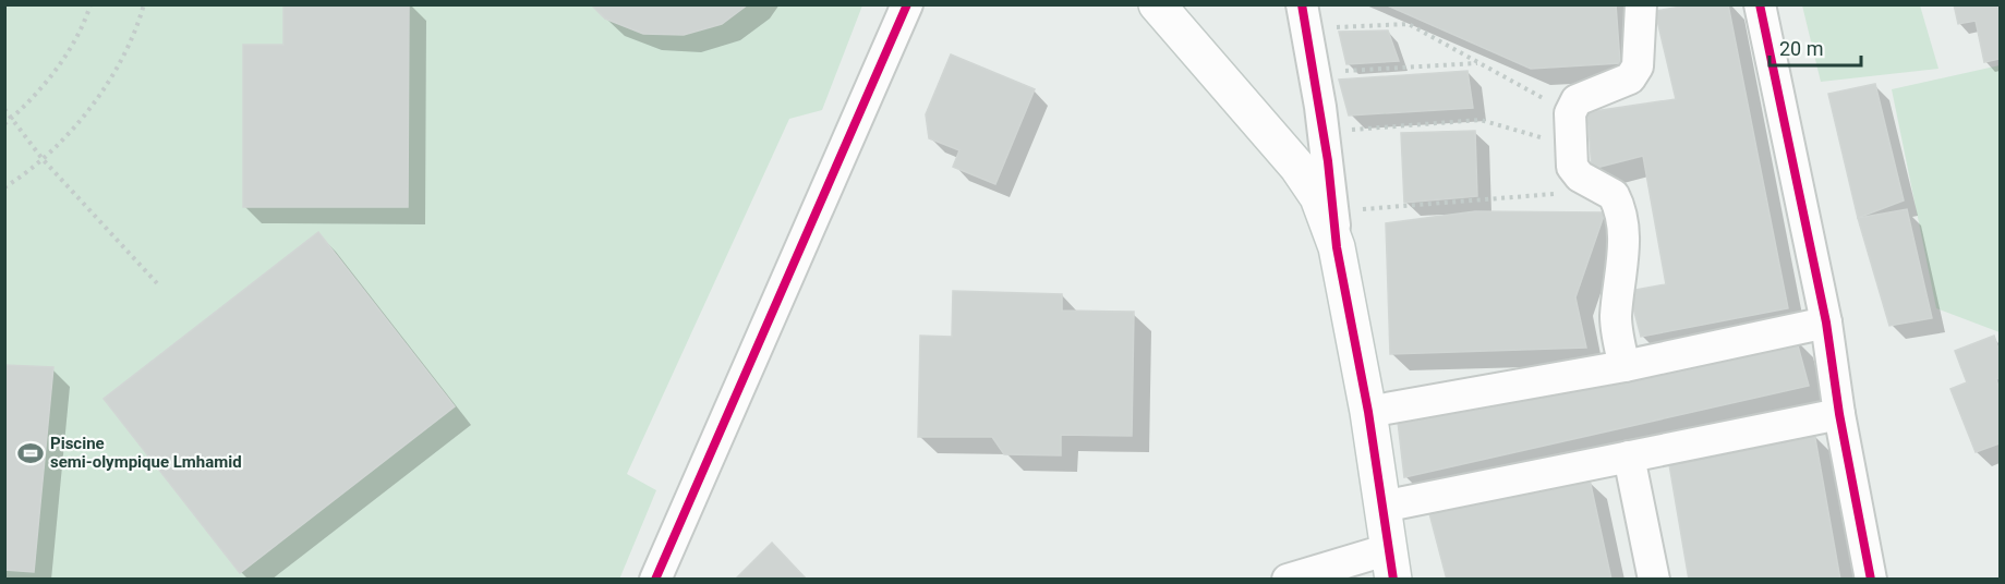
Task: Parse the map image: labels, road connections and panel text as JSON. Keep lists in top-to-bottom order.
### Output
{
  "places": {
    "sports": ["Piscine semi-olympique Lmhamid"]
  },
  "scale_bar": "20 m"
}
